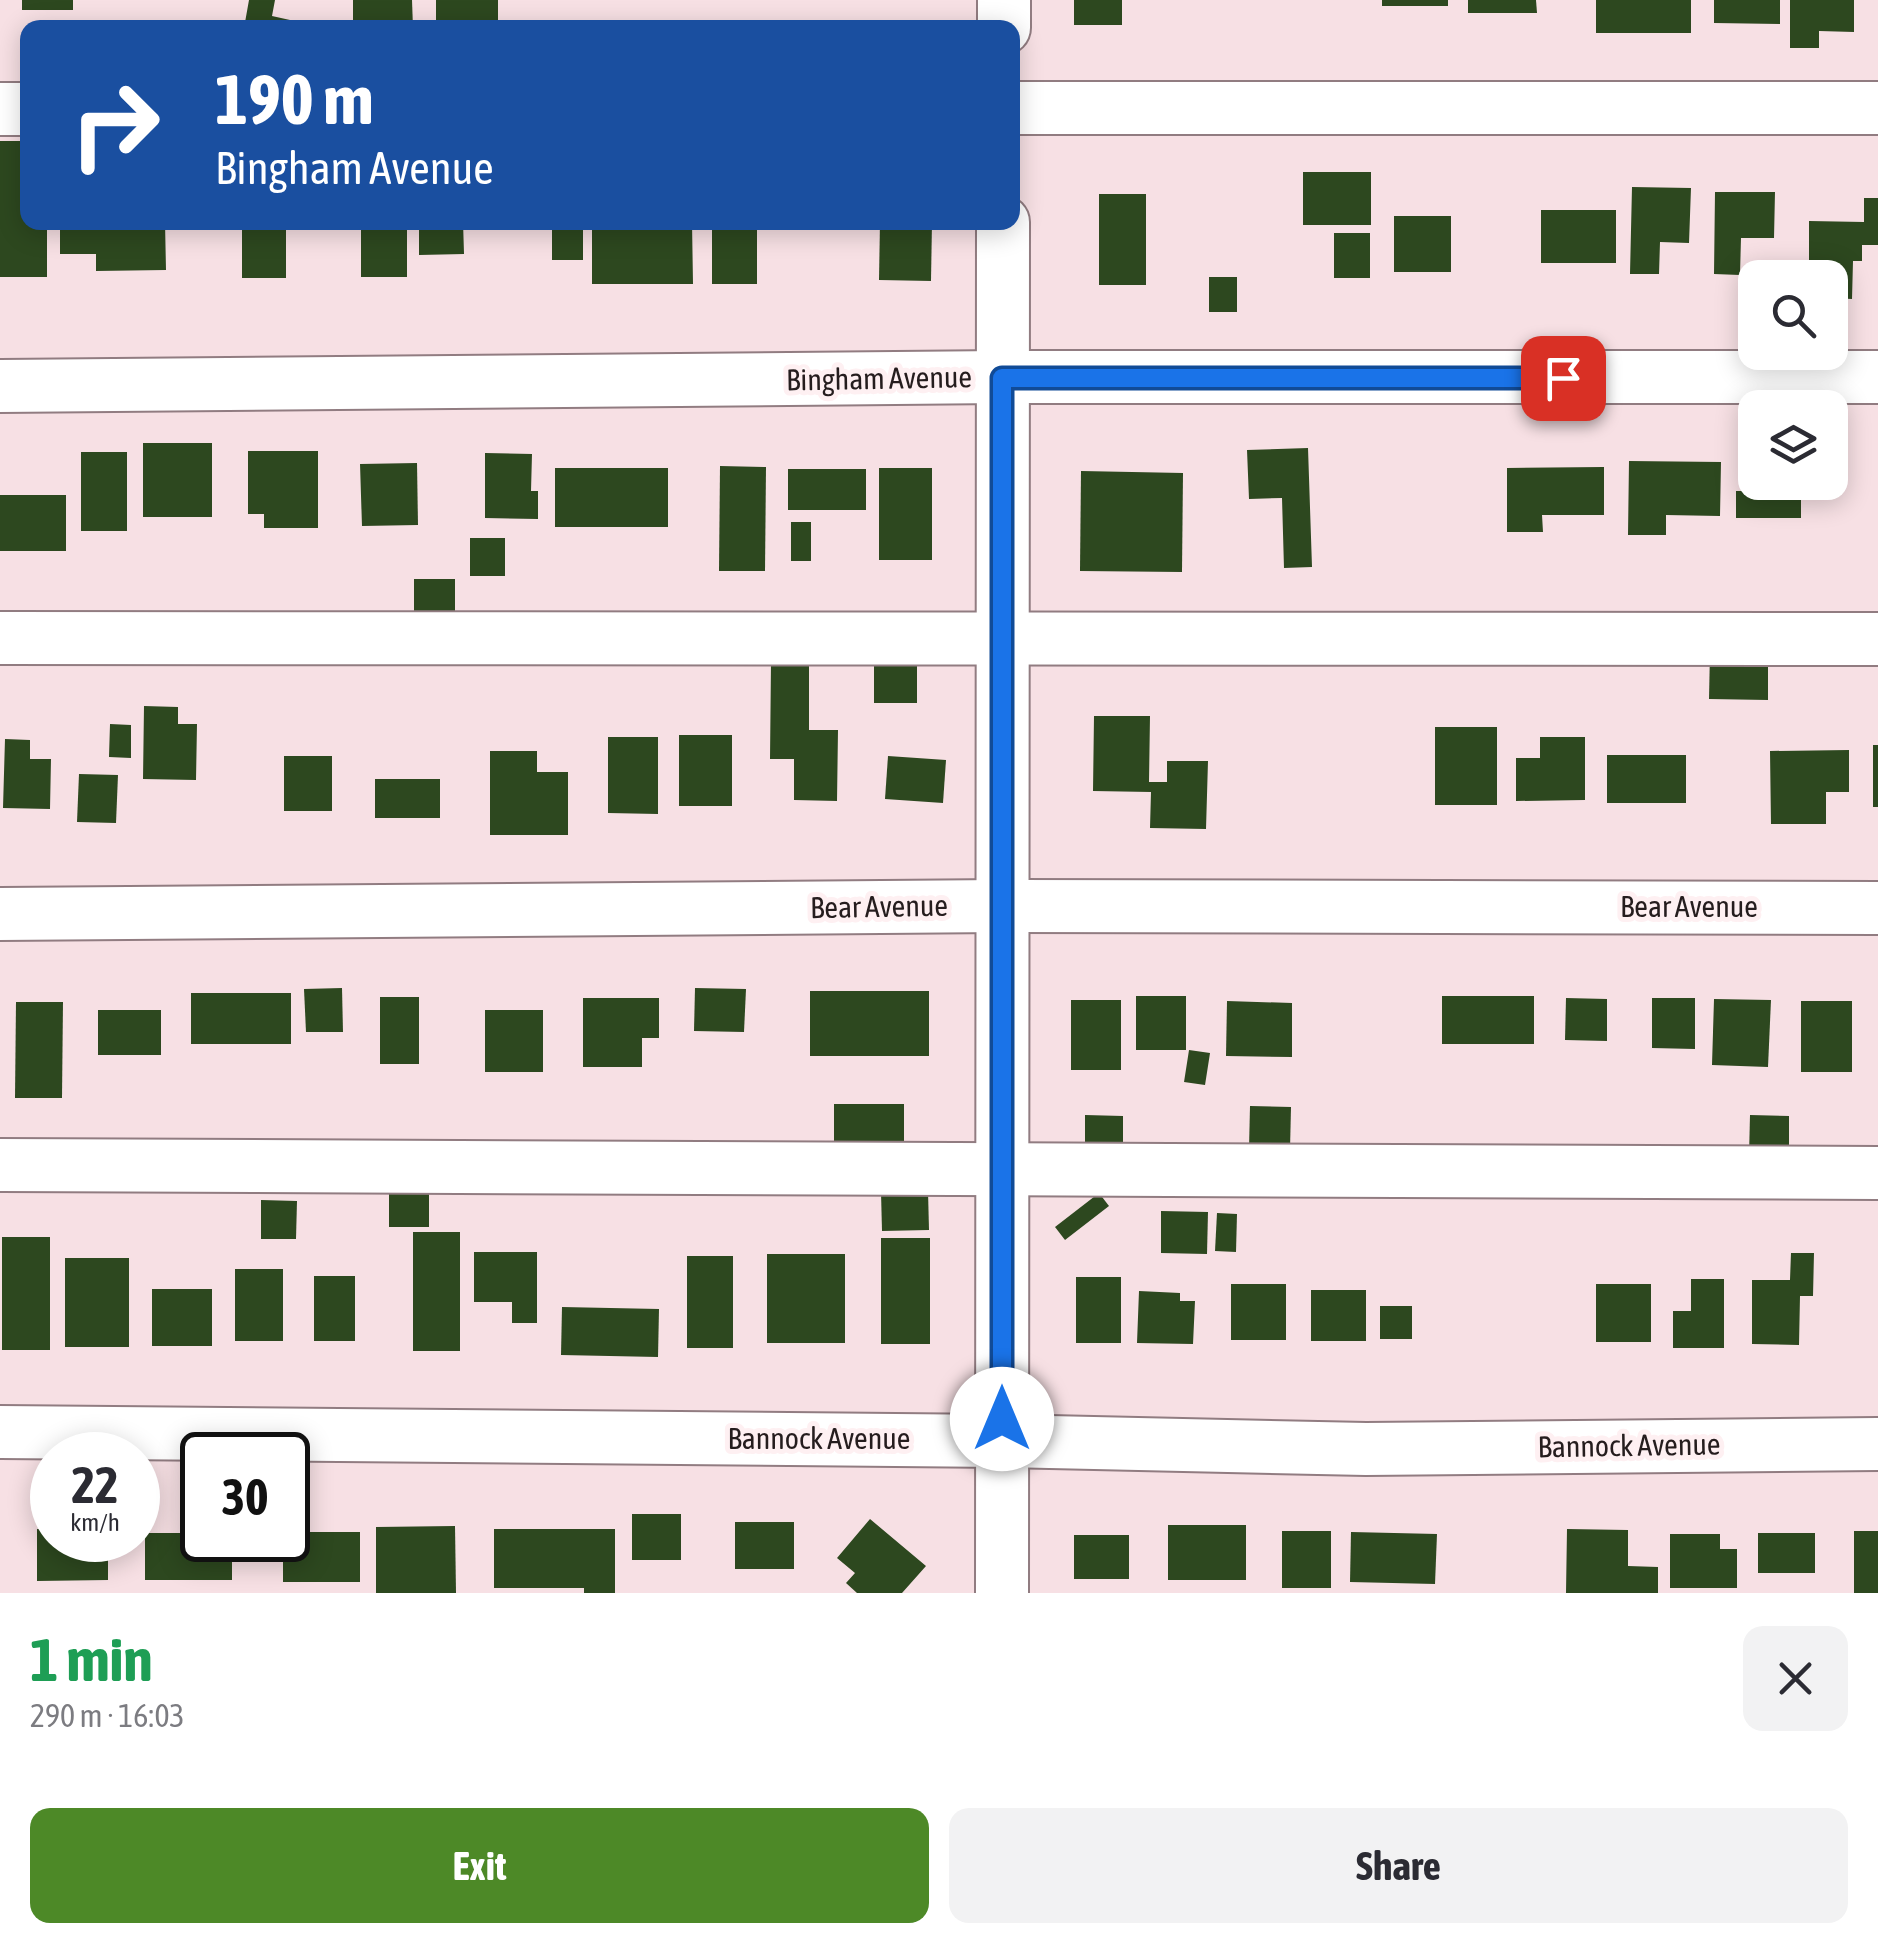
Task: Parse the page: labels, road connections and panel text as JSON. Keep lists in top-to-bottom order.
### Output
{
  "streets": {
    "street": ["Bingham Avenue", "Bear Avenue", "Bannock Avenue"]
  },
  "page": {
    "turn": ["190 m", "Bingham Avenue"],
    "speed": "22 km/h",
    "limit": "30",
    "heading": ["1 min", "290 m · 16:03"],
    "buttons": ["Exit", "Share"]
  }
}
